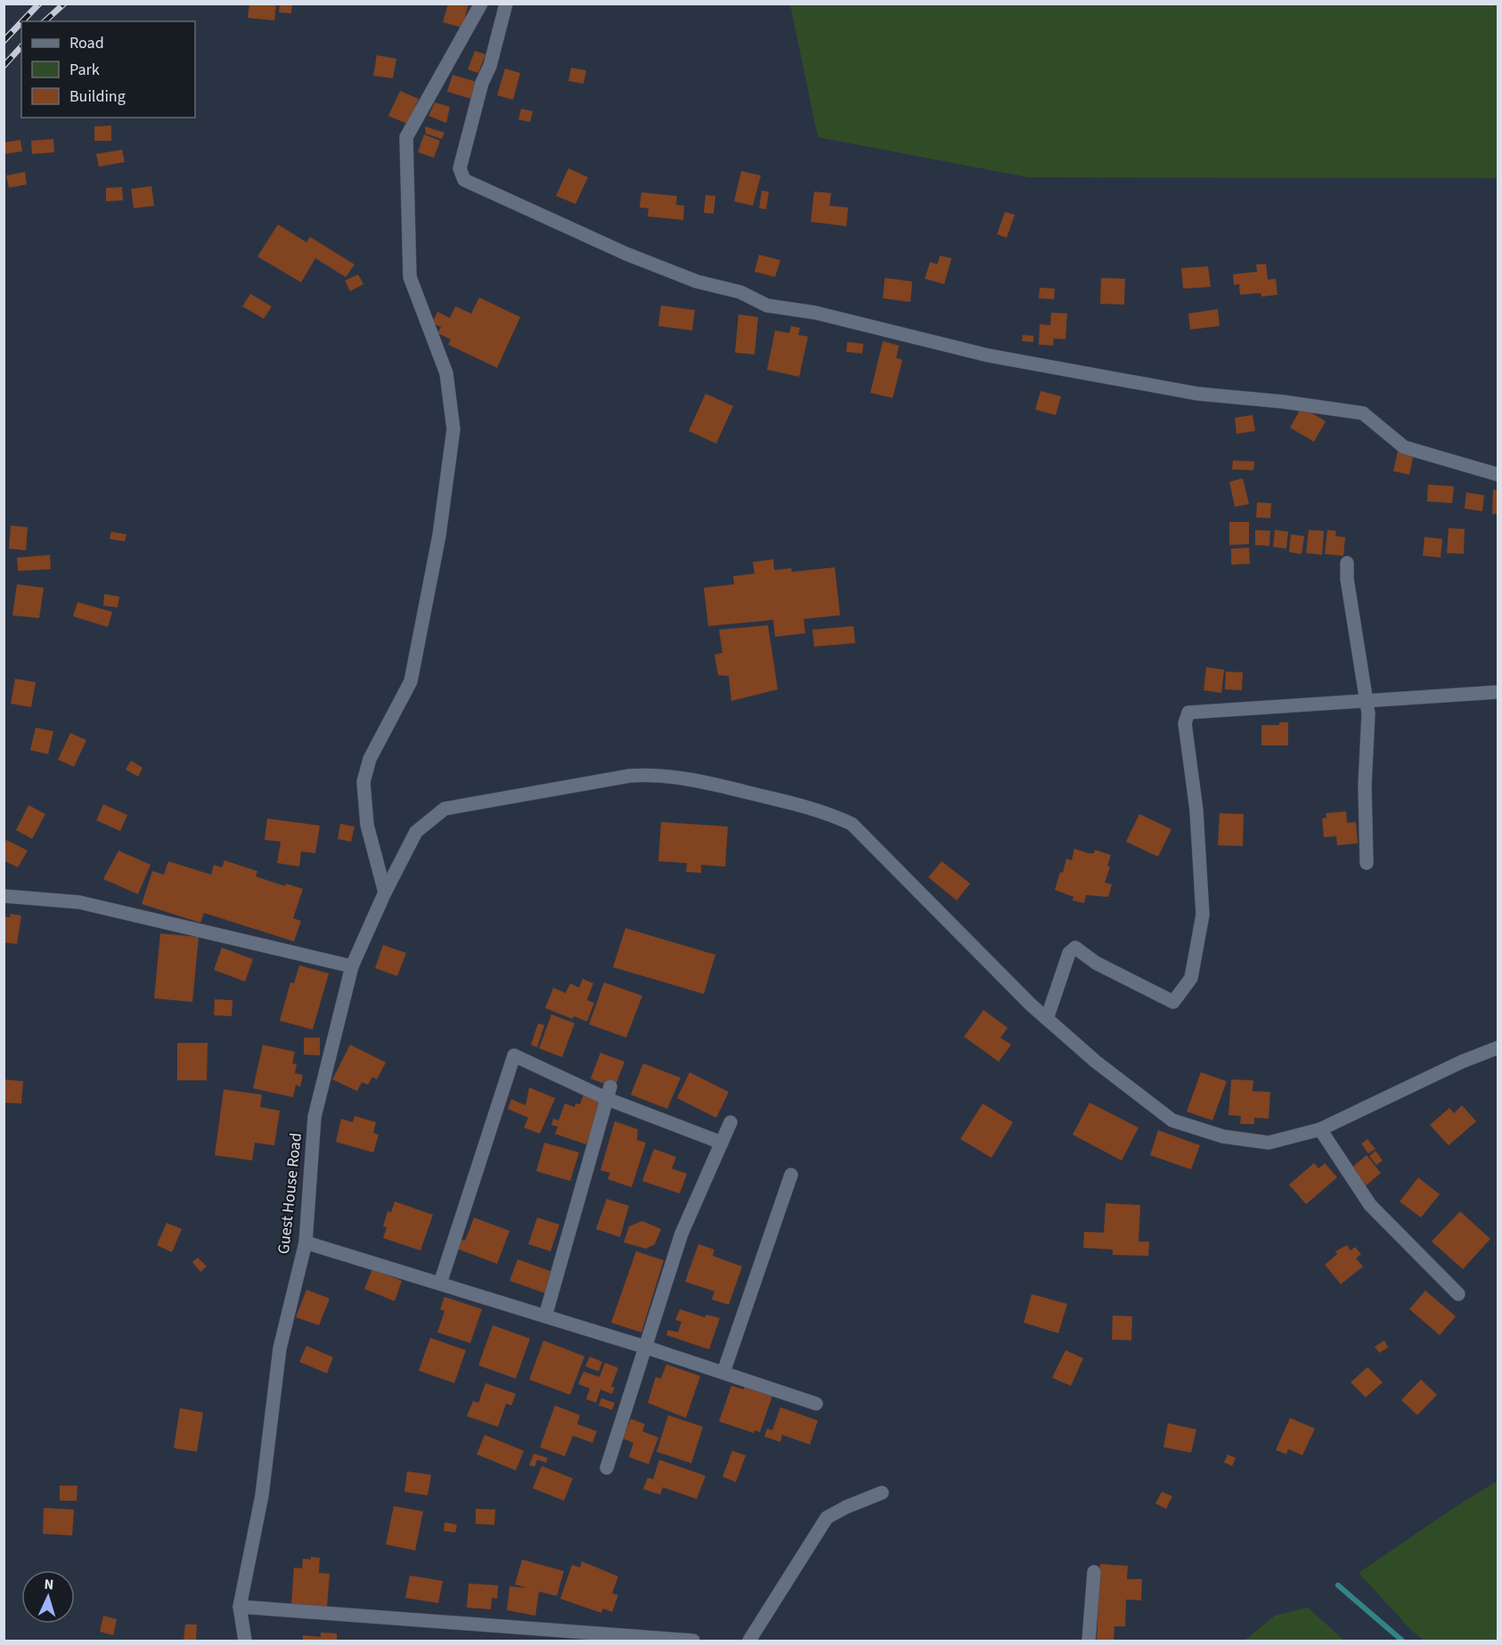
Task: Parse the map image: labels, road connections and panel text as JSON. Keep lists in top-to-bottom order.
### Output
{
  "streets": {
    "street": ["Guest House Road"]
  },
  "legend": ["Road", "Park", "Building"],
  "north": "top"
}
